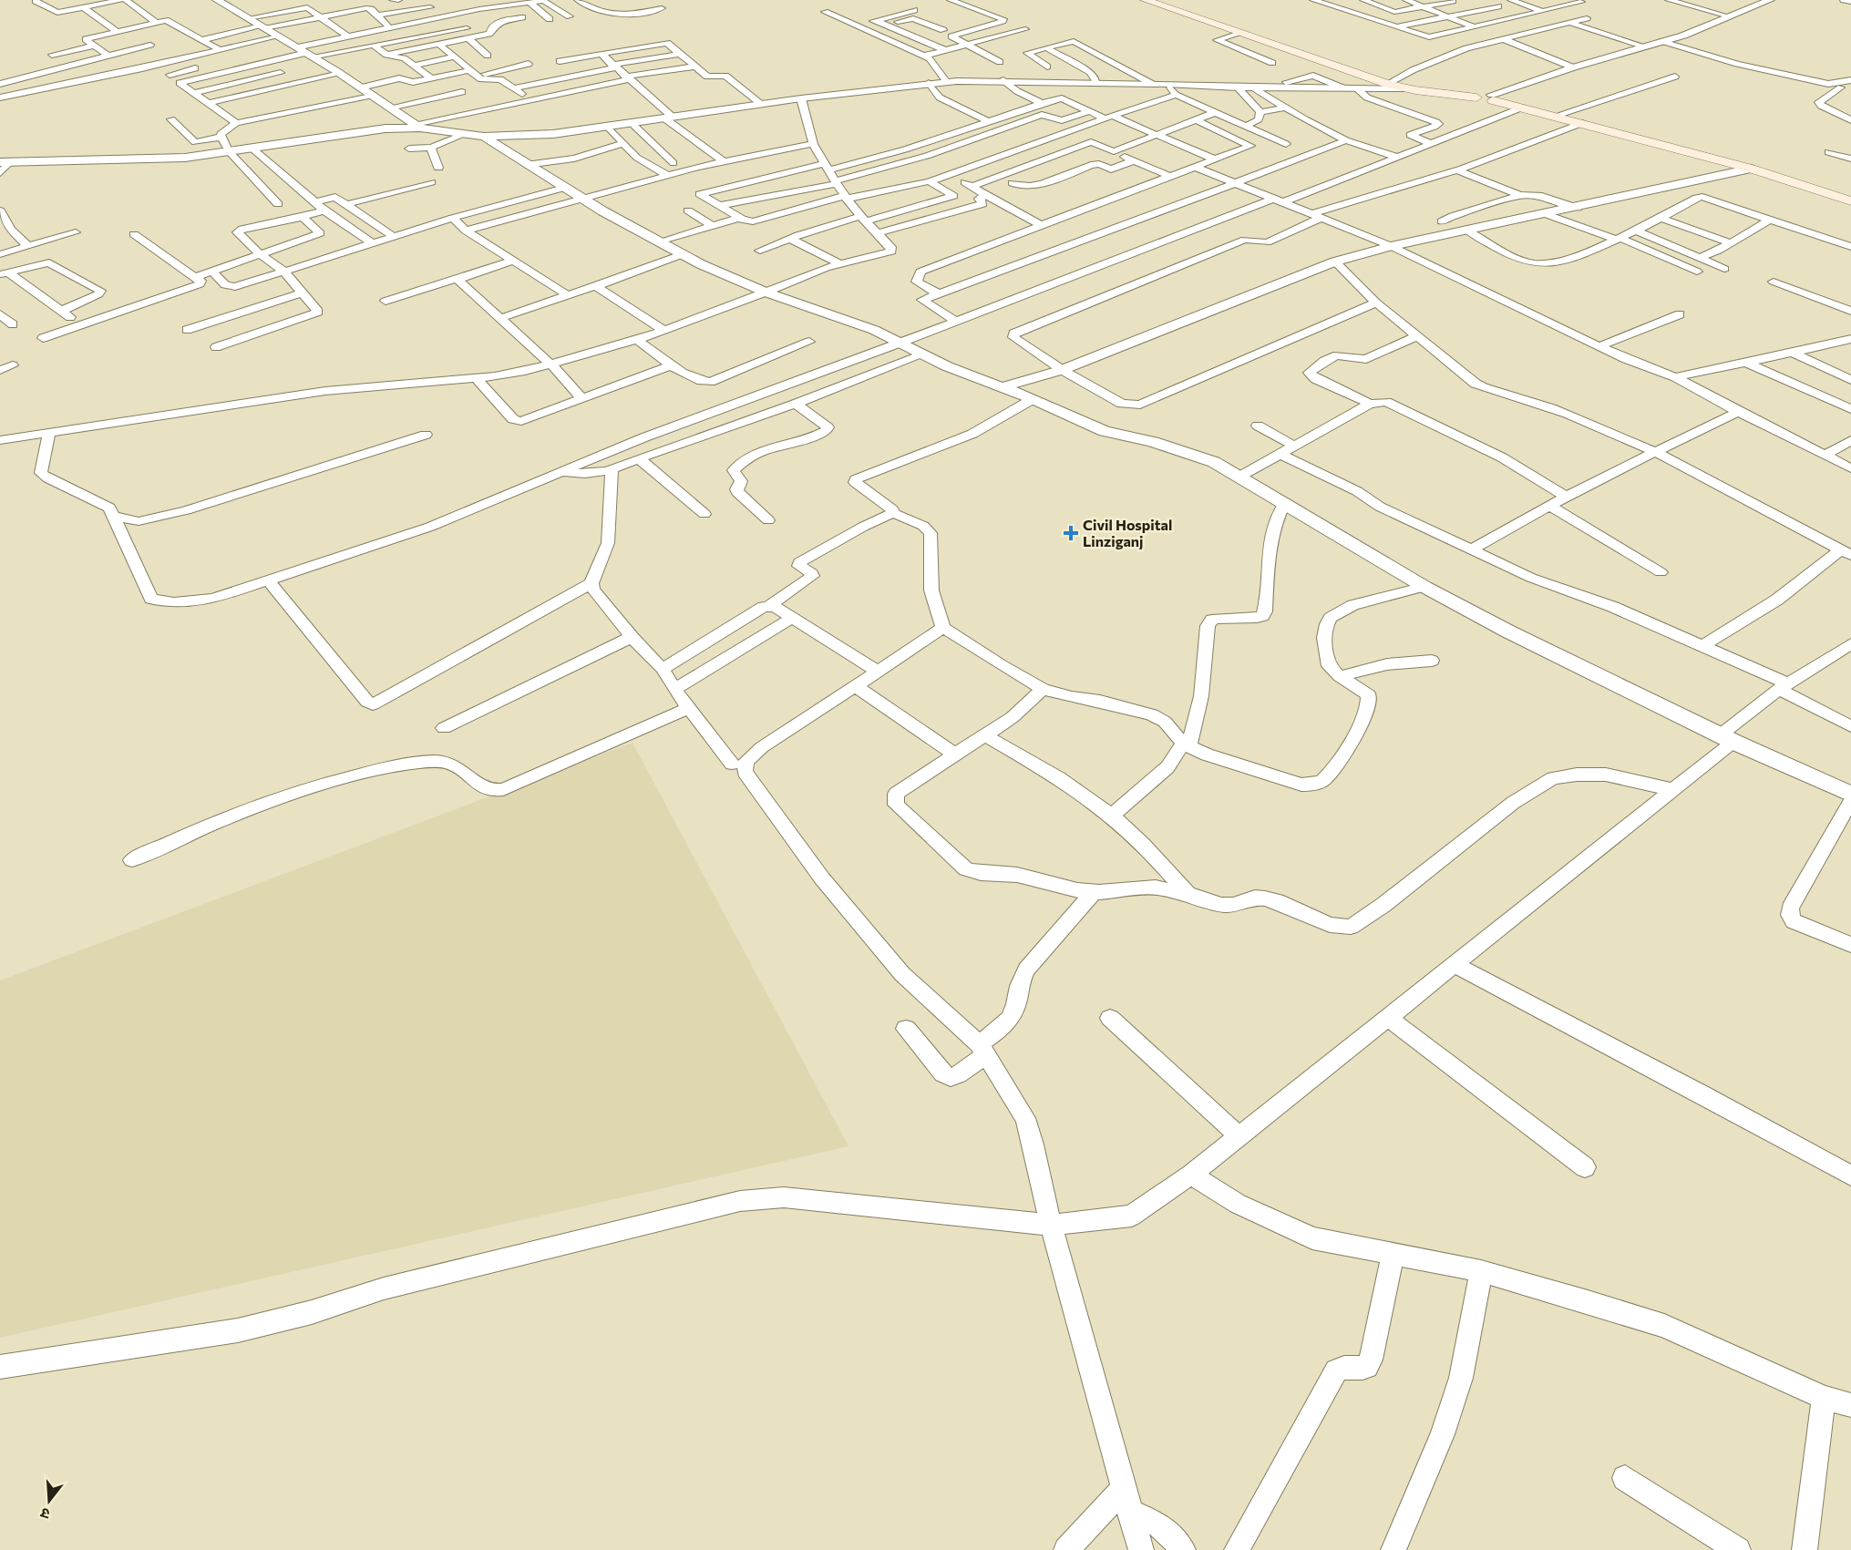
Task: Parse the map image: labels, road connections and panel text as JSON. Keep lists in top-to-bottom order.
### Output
{
  "places": {
    "health": ["Civil Hospital Linziganj"]
  },
  "north": "bottom"
}
